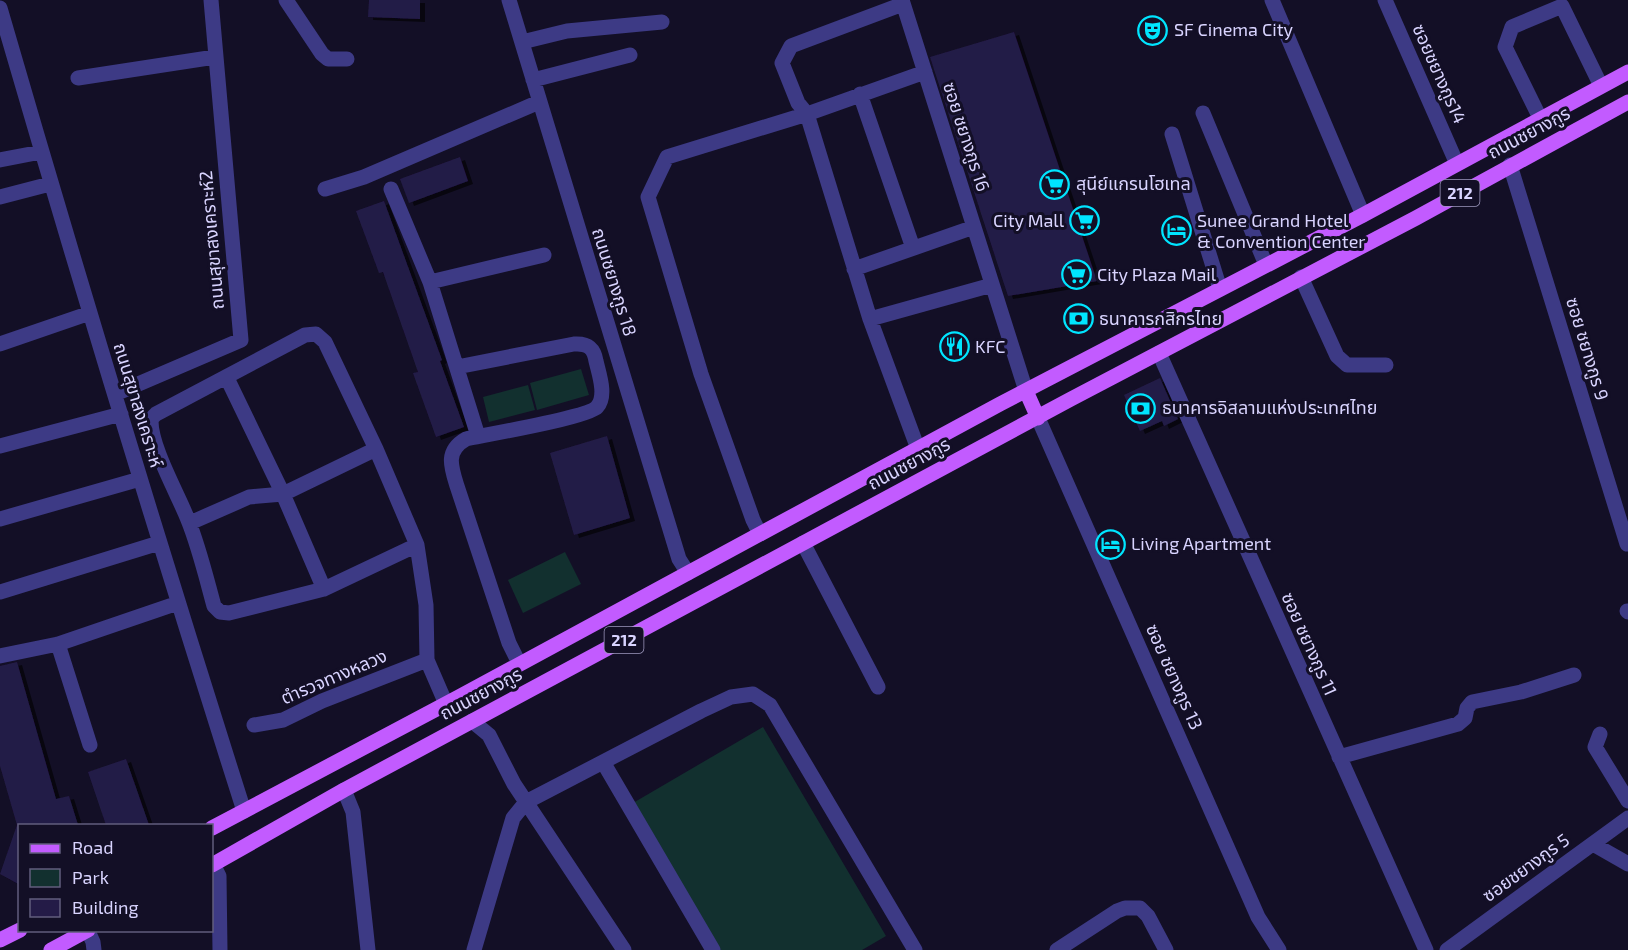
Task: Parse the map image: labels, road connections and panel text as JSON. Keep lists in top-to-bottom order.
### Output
{
  "streets": {
    "main road": ["ถนนชยางกูร", "212"],
    "street": [
      "ซอยชยางกูร14",
      "ซอย ชยางกูร 16",
      "ถนนสุขาสงเคราะห์2",
      "ถนนชยางกูร 18",
      "ซอย ชยางกูร 9",
      "ถนนสุขาสงเคราะห์",
      "ซอย ชยางกูร 11",
      "ตำรวจทางหลวง",
      "ซอย ชยางกูร 13",
      "ซอยชยางกูร 5"
    ]
  },
  "crossings": [
    ["ซอยชยางกูร14", "ถนนชยางกูร"],
    ["ถนนชยางกูร", "ซอย ชยางกูร 16"],
    ["ถนนชยางกูร", "ถนนชยางกูร 18"],
    ["ถนนชยางกูร", "ซอย ชยางกูร 9"],
    ["ถนนชยางกูร", "ถนนสุขาสงเคราะห์"],
    ["ถนนชยางกูร", "ซอย ชยางกูร 11"],
    ["ถนนชยางกูร", "ซอย ชยางกูร 13"],
    ["ถนนสุขาสงเคราะห์2", "ถนนสุขาสงเคราะห์"]
  ],
  "places": {
    "theatre": ["SF Cinema City"],
    "supermarket": ["สุนีย์แกรนโฮเทล", "City Mall", "City Plaza Mail"],
    "hotel": ["Sunee Grand Hotel & Convention Center", "Living Apartment"],
    "bank": ["ธนาคารกสิกรไทย", "ธนาคารอิสลามแห่งประเทศไทย"],
    "restaurant": ["KFC"]
  },
  "legend": ["Road", "Park", "Building"]
}
